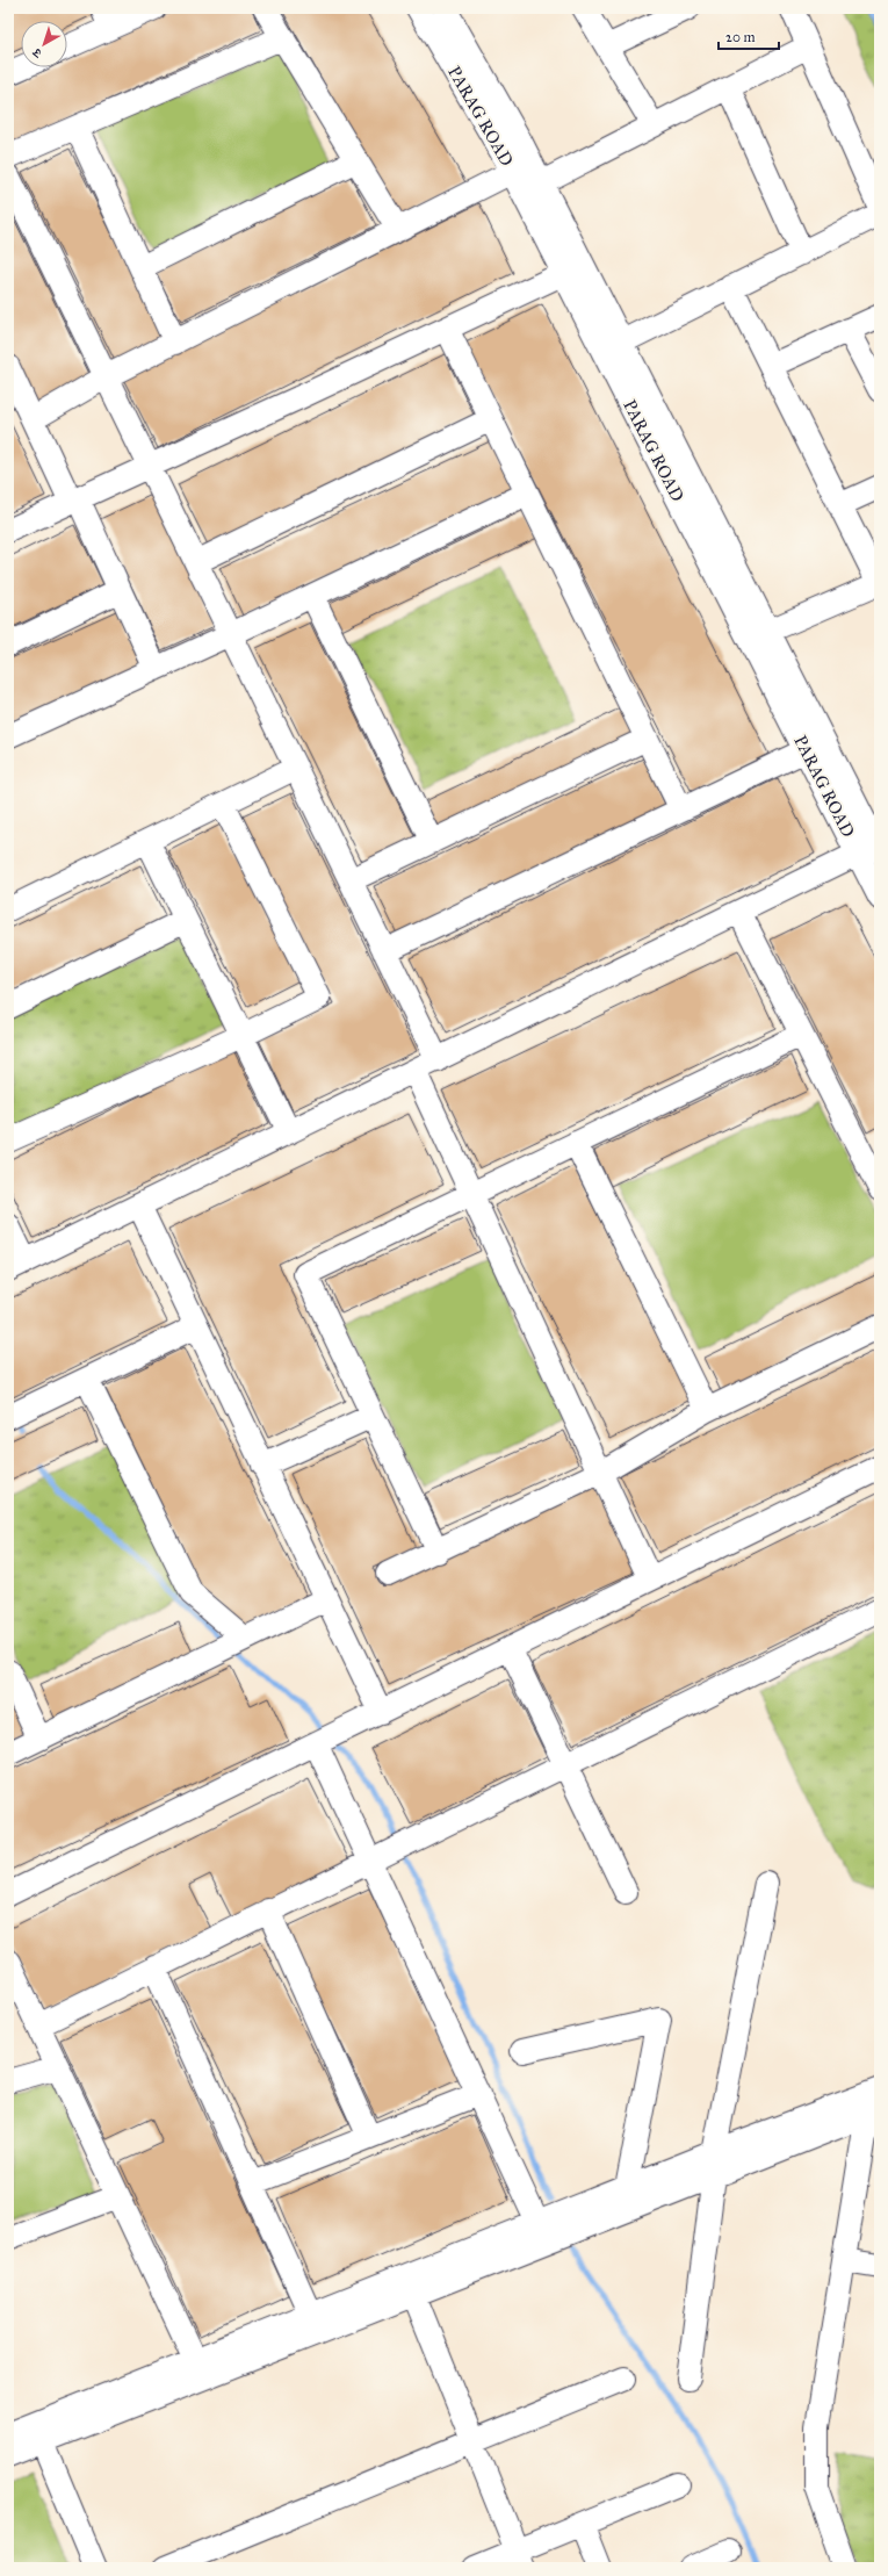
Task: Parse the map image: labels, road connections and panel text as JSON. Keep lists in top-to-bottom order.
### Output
{
  "streets": {
    "street": ["PARAG ROAD"]
  },
  "scale_bar": "20 m",
  "north": "bottom left"
}
